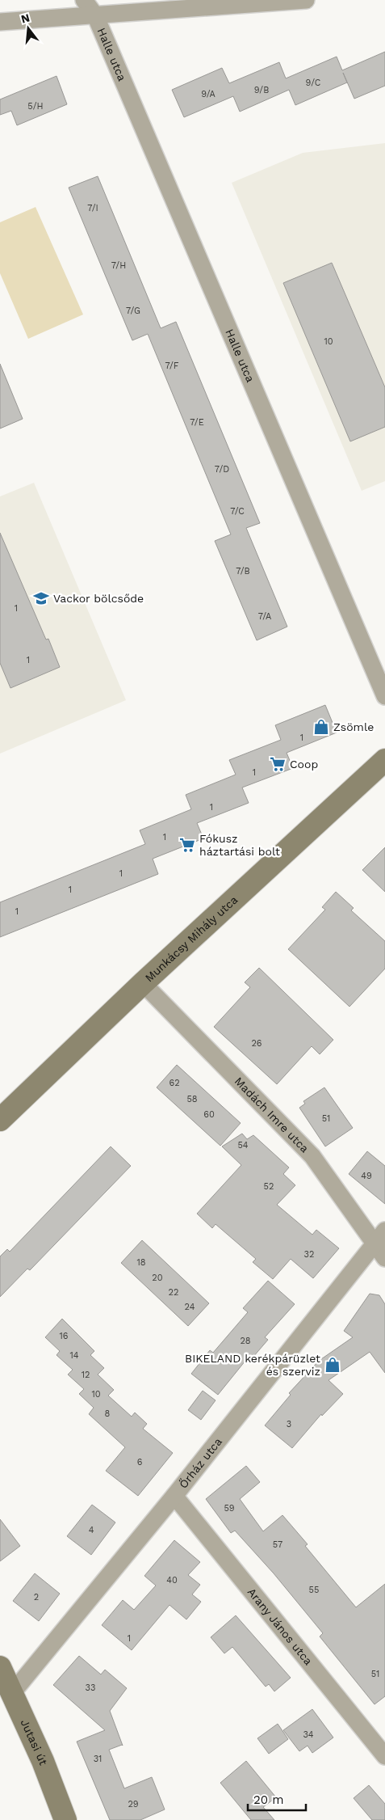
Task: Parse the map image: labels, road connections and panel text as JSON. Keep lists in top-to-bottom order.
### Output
{
  "streets": {
    "street": [
      "Halle utca",
      "Munkácsy Mihály utca",
      "Madách Imre utca",
      "Őrház utca",
      "Arany János utca",
      "Jutasi út"
    ]
  },
  "crossings": [
    ["Munkácsy Mihály utca", "Madách Imre utca"],
    ["Madách Imre utca", "Őrház utca"],
    ["Őrház utca", "Arany János utca"],
    ["Őrház utca", "Jutasi út"]
  ],
  "places": {
    "school or university": ["Vackor bölcsőde"],
    "shop": ["Zsömle", "BIKELAND kerékpárüzlet és szerviz"],
    "supermarket": ["Coop", "Fókusz háztartási bolt"]
  },
  "house_numbers": [
    "9/C",
    "9/B",
    "9/A",
    "5/H",
    "7/I",
    "7/H",
    "7/G",
    "10",
    "7/F",
    "7/E",
    "7/D",
    "7/C",
    "7/B",
    "1",
    "7/A",
    "1",
    "1",
    "1",
    "1",
    "1",
    "1",
    "1",
    "1",
    "26",
    "62",
    "58",
    "60",
    "51",
    "54",
    "49",
    "52",
    "32",
    "18",
    "20",
    "22",
    "24",
    "16",
    "28",
    "14",
    "12",
    "10",
    "8",
    "3",
    "6",
    "59",
    "4",
    "57",
    "40",
    "55",
    "2",
    "1",
    "51",
    "33",
    "34",
    "31",
    "29"
  ],
  "scale_bar": "20 m",
  "north": "top"
}
